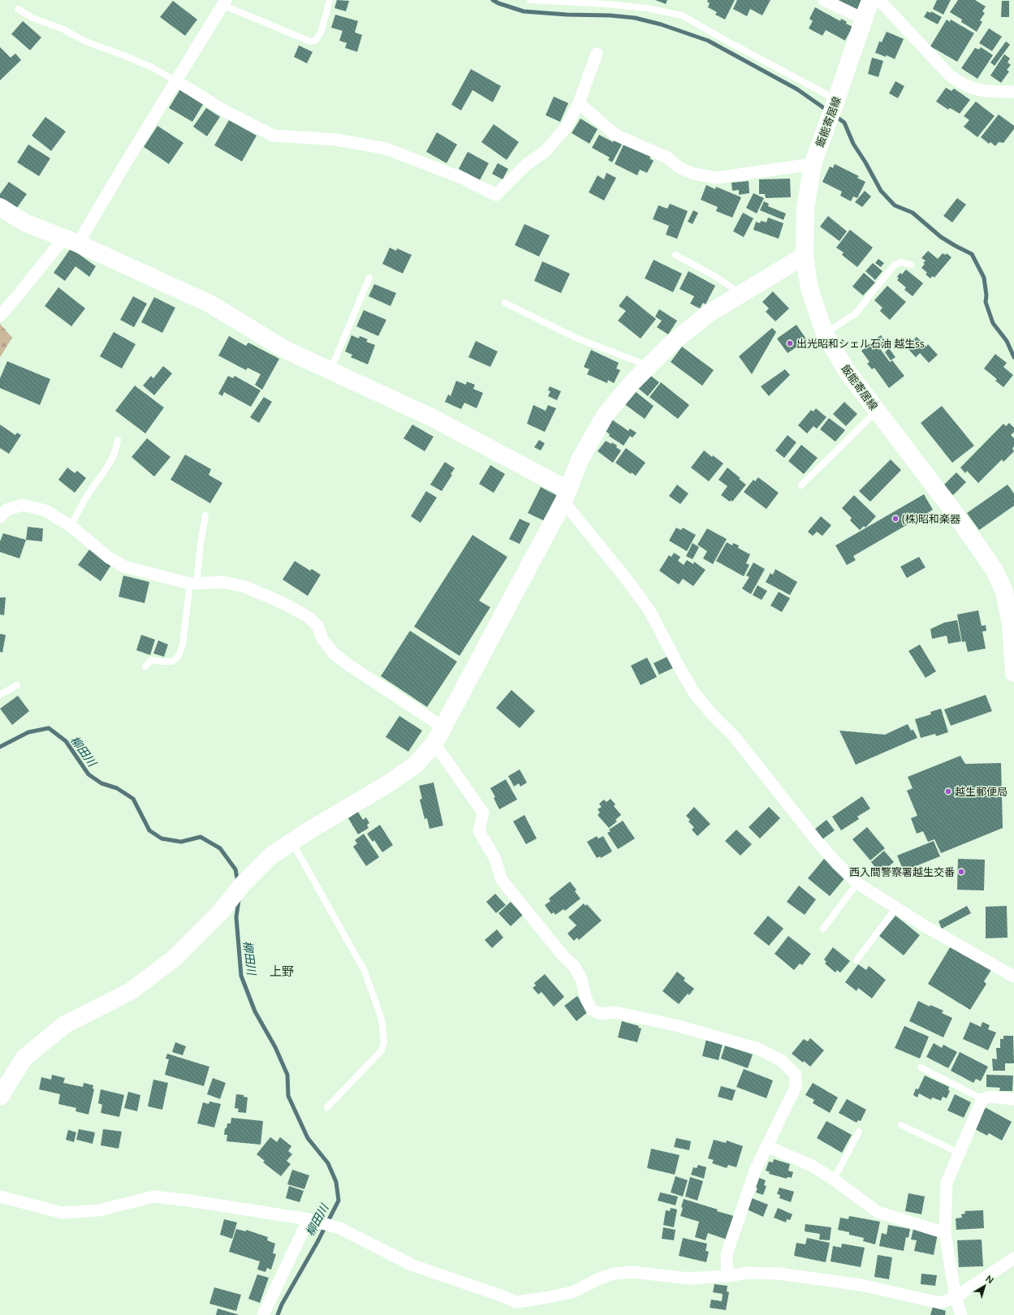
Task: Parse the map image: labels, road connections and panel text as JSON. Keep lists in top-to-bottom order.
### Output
{
  "streets": {
    "street": ["飯能寄居線"]
  },
  "districts": ["上野"],
  "water": ["柳田川"],
  "places": [
    "出光昭和シェル石油 越生ss",
    "(株)昭和楽器",
    "越生郵便局",
    "西入間警察署越生交番"
  ],
  "north": "top right"
}
